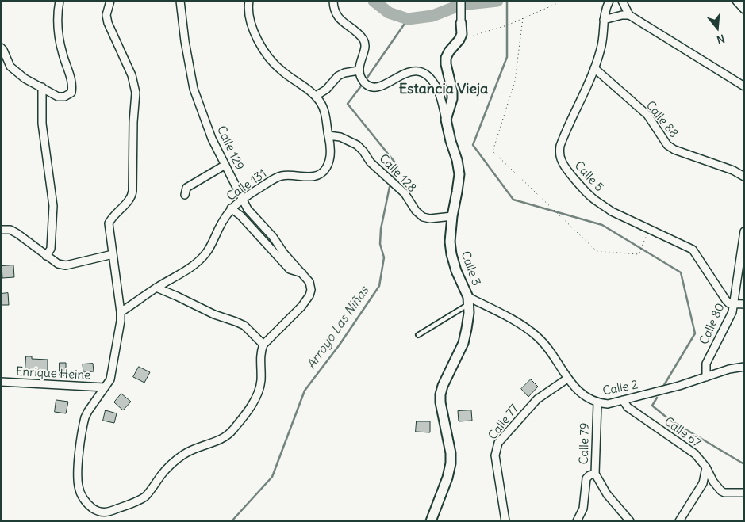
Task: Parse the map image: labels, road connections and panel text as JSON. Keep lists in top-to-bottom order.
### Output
{
  "streets": {
    "street": [
      "Calle 88",
      "Calle 129",
      "Calle 128",
      "Calle 5",
      "Calle 131",
      "Calle 3",
      "Calle 80",
      "Enrique Heine",
      "Calle 2",
      "Calle 77",
      "Calle 67",
      "Calle 79"
    ]
  },
  "crossings": [
    ["Calle 88", "Calle 5"],
    ["Calle 129", "Calle 131"],
    ["Calle 128", "Calle 131"],
    ["Calle 128", "Calle 3"],
    ["Calle 5", "Calle 80"],
    ["Calle 3", "Calle 2"],
    ["Calle 80", "Calle 2"],
    ["Calle 2", "Calle 77"],
    ["Calle 2", "Calle 67"],
    ["Calle 2", "Calle 79"]
  ],
  "districts": ["Estancia Vieja"],
  "water": ["Arroyo Las Niñas"],
  "north": "bottom"
}
